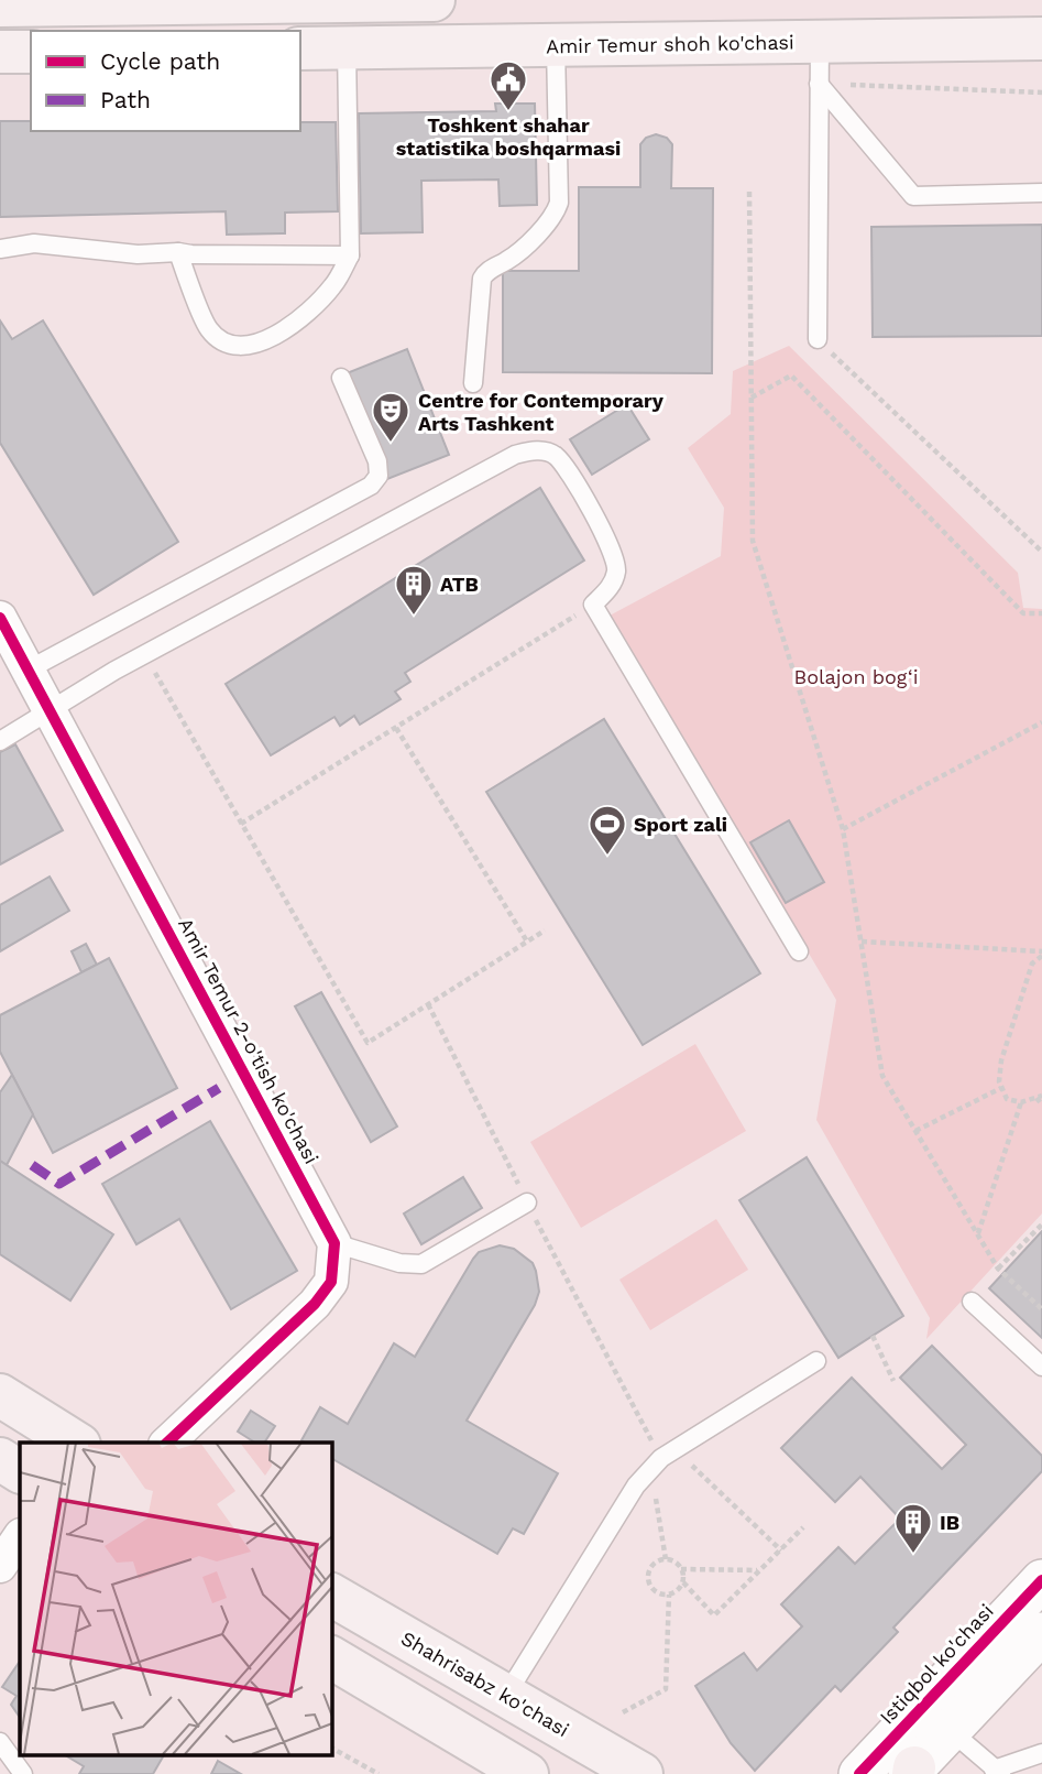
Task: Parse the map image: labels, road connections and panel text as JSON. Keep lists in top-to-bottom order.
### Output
{
  "streets": {
    "main road": ["Amir Temur shoh ko'chasi", "Shahrisabz ko'chasi"],
    "street": ["Amir Temur 2-o'tish ko'chasi", "Istiqbol ko'chasi"]
  },
  "parks": ["Bolajon bog‘i"],
  "places": {
    "public building": ["Toshkent shahar statistika boshqarmasi"],
    "theatre": ["Centre for Contemporary Arts Tashkent"],
    "building": ["ATB", "IB"],
    "sports": ["Sport zali"]
  },
  "legend": ["Cycle path", "Path"]
}
